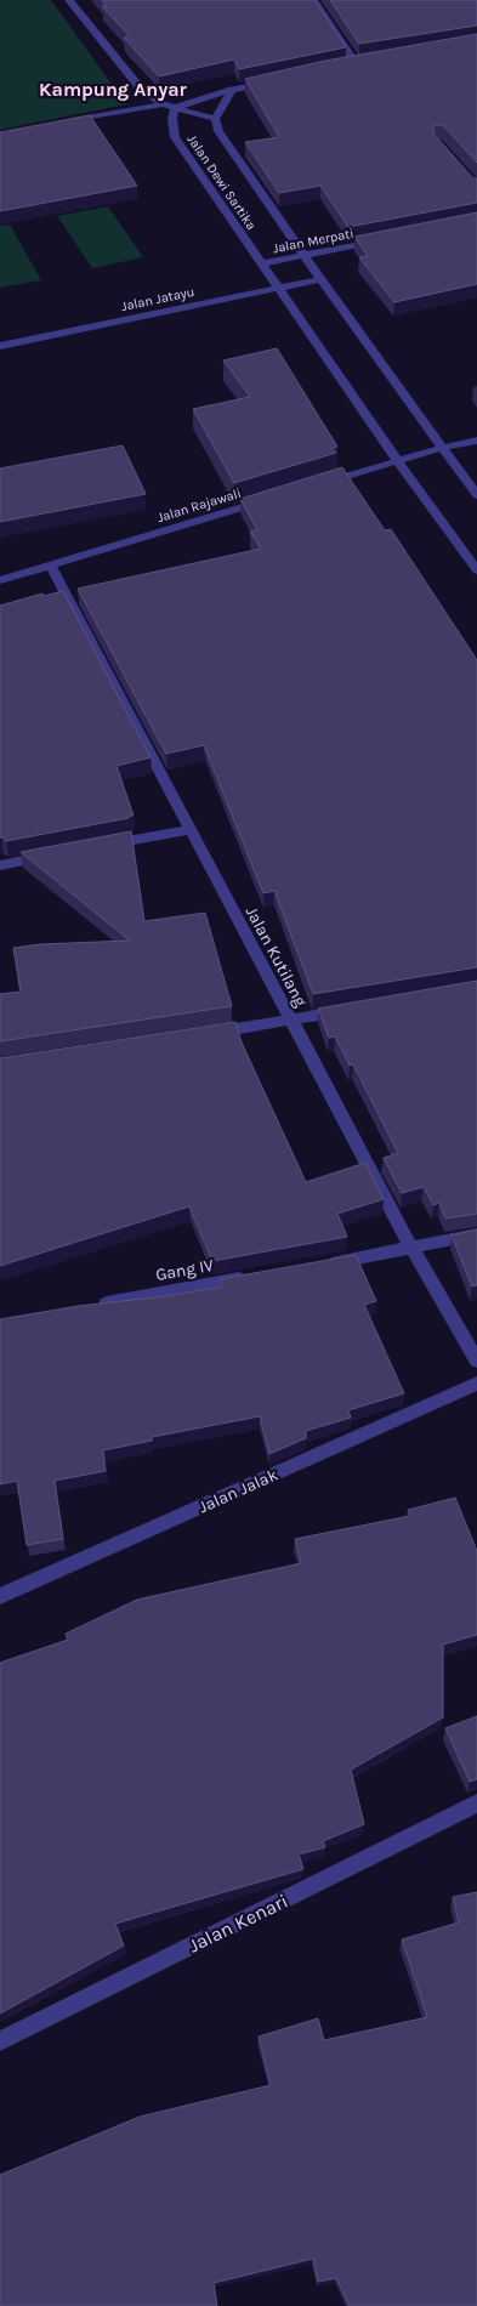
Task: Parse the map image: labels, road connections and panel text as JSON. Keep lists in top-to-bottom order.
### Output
{
  "streets": {
    "street": [
      "Jalan Dewi Sartika",
      "Jalan Merpati",
      "Jalan Jatayu",
      "Jalan Rajawali",
      "Jalan Kutilang",
      "Gang IV",
      "Jalan Jalak",
      "Jalan Kenari"
    ]
  },
  "crossings": [
    ["Jalan Dewi Sartika", "Jalan Merpati"],
    ["Jalan Dewi Sartika", "Jalan Jatayu"],
    ["Jalan Rajawali", "Jalan Kutilang"]
  ],
  "districts": ["Kampung Anyar"]
}
